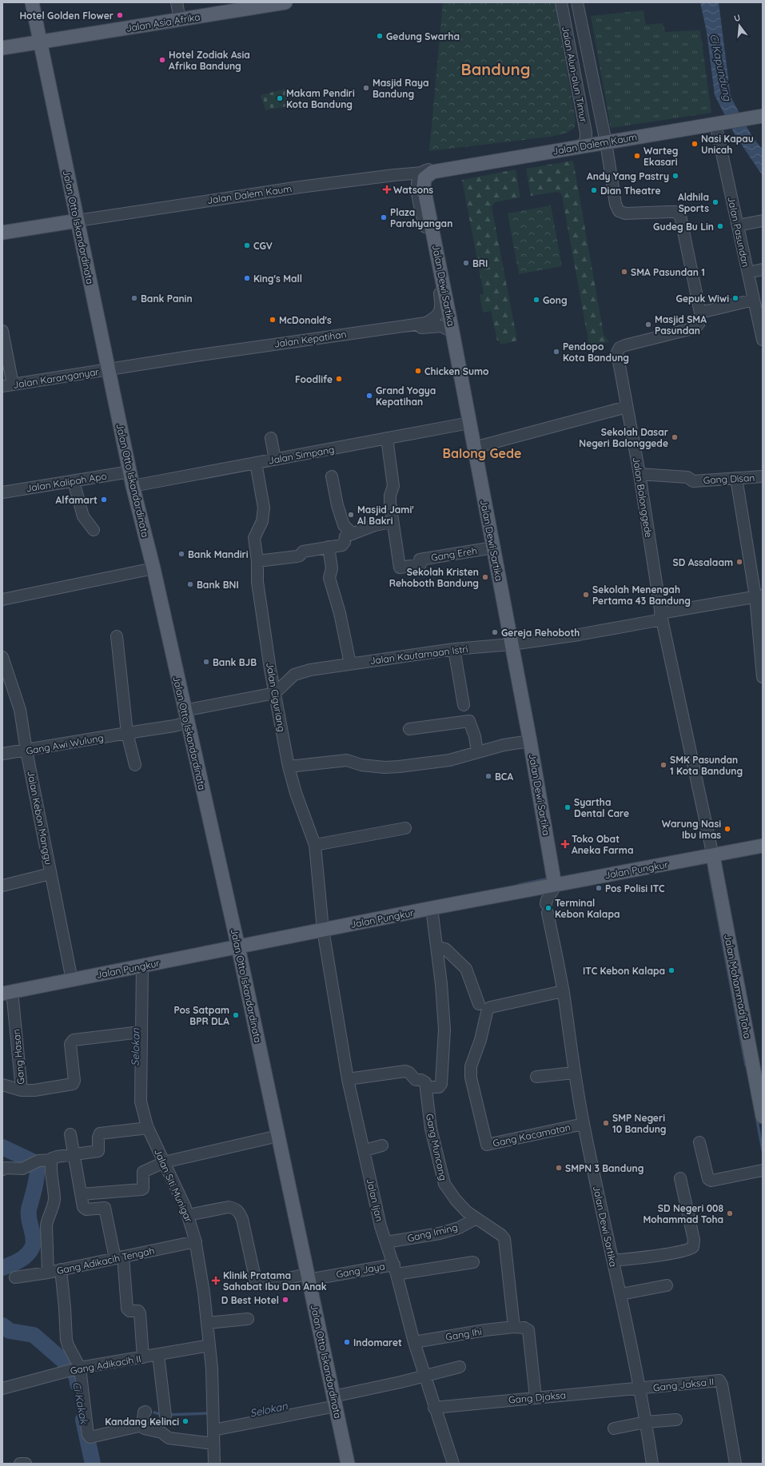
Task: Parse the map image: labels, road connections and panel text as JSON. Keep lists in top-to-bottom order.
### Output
{
  "streets": {
    "main road": [
      "Jalan Asia Afrika",
      "Jalan Dalem Kaum",
      "Jalan Otto Iskandardinata",
      "Jalan Dewi Sartika",
      "Jalan Pungkur",
      "Jalan Mohammad Toha"
    ],
    "street": [
      "Jalan Alun-alun Timur",
      "Jalan Pasundan",
      "Jalan Kepatihan",
      "Jalan Karanganyar",
      "Jalan Simpang",
      "Gang Disan",
      "Jalan Kalipah Apo",
      "Jalan Balonggede",
      "Gang Ereh",
      "Jalan Kautamaan Istri",
      "Jalan Ciguriang",
      "Gang Awi Wulung",
      "Jalan Kebon Manggu",
      "Gang Hasan",
      "Gang Kacamatan",
      "Gang Muncang",
      "Jalan Siti Munigar",
      "Jalan Ijan",
      "Gang Iming",
      "Gang Adikacih Tengah",
      "Gang Jaya",
      "Gang Ihi",
      "Gang Adikacih II",
      "Gang Jaksa II",
      "Gang Djaksa"
    ]
  },
  "crossings": [
    ["Jalan Asia Afrika", "Jalan Otto Iskandardinata"],
    ["Jalan Alun-alun Timur", "Jalan Dalem Kaum"],
    ["Jalan Alun-alun Timur", "Jalan Balonggede"],
    ["Jalan Dalem Kaum", "Jalan Otto Iskandardinata"],
    ["Jalan Dalem Kaum", "Jalan Pasundan"],
    ["Jalan Dalem Kaum", "Jalan Dewi Sartika"],
    ["Jalan Dalem Kaum", "Jalan Balonggede"],
    ["Jalan Otto Iskandardinata", "Jalan Kepatihan"],
    ["Jalan Otto Iskandardinata", "Jalan Karanganyar"],
    ["Jalan Otto Iskandardinata", "Jalan Simpang"],
    ["Jalan Otto Iskandardinata", "Jalan Kalipah Apo"],
    ["Jalan Otto Iskandardinata", "Gang Awi Wulung"],
    ["Jalan Otto Iskandardinata", "Jalan Pungkur"],
    ["Jalan Otto Iskandardinata", "Gang Jaya"],
    ["Jalan Dewi Sartika", "Jalan Kepatihan"],
    ["Jalan Dewi Sartika", "Jalan Simpang"],
    ["Jalan Dewi Sartika", "Gang Ereh"],
    ["Jalan Dewi Sartika", "Jalan Kautamaan Istri"],
    ["Jalan Dewi Sartika", "Jalan Pungkur"],
    ["Jalan Dewi Sartika", "Gang Kacamatan"],
    ["Jalan Dewi Sartika", "Gang Jaksa II"],
    ["Jalan Dewi Sartika", "Gang Djaksa"],
    ["Jalan Kepatihan", "Jalan Karanganyar"],
    ["Jalan Simpang", "Gang Ereh"],
    ["Jalan Simpang", "Jalan Ciguriang"],
    ["Gang Disan", "Jalan Balonggede"],
    ["Jalan Balonggede", "Jalan Kautamaan Istri"],
    ["Jalan Balonggede", "Jalan Pungkur"],
    ["Jalan Balonggede", "Jalan Mohammad Toha"],
    ["Jalan Kautamaan Istri", "Jalan Ciguriang"],
    ["Jalan Ciguriang", "Jalan Pungkur"],
    ["Jalan Ciguriang", "Jalan Ijan"],
    ["Gang Awi Wulung", "Jalan Kebon Manggu"],
    ["Jalan Kebon Manggu", "Jalan Pungkur"],
    ["Jalan Pungkur", "Jalan Mohammad Toha"],
    ["Jalan Pungkur", "Gang Hasan"],
    ["Jalan Pungkur", "Jalan Siti Munigar"],
    ["Jalan Pungkur", "Jalan Ijan"],
    ["Gang Hasan", "Jalan Siti Munigar"],
    ["Gang Muncang", "Gang Iming"],
    ["Gang Muncang", "Gang Ihi"],
    ["Jalan Siti Munigar", "Gang Adikacih Tengah"],
    ["Jalan Siti Munigar", "Gang Jaya"],
    ["Jalan Siti Munigar", "Gang Adikacih II"],
    ["Jalan Ijan", "Gang Iming"],
    ["Jalan Ijan", "Gang Jaya"],
    ["Jalan Ijan", "Gang Ihi"],
    ["Jalan Ijan", "Gang Djaksa"],
    ["Gang Jaksa II", "Gang Djaksa"]
  ],
  "districts": ["Bandung", "Balong Gede"],
  "water": ["Ci Kapundung", "Selokan", "Ci Kakak"],
  "places": {
    "other": [
      "Hotel Golden Flower",
      "Gedung Swarha",
      "Hotel Zodiak Asia Afrika Bandung",
      "Masjid Raya Bandung",
      "Makam Pendiri Kota Bandung",
      "Nasi Kapau Unicah",
      "Warteg Ekasari",
      "Andy Yang Pastry",
      "Dian Theatre",
      "Aldhila Sports",
      "Plaza Parahyangan",
      "Gudeg Bu Lin",
      "CGV",
      "BRI",
      "SMA Pasundan 1",
      "King's Mall",
      "Bank Panin",
      "Gepuk Wiwi",
      "Gong",
      "McDonald's",
      "Masjid SMA Pasundan",
      "Pendopo Kota Bandung",
      "Chicken Sumo",
      "Foodlife",
      "Grand Yogya Kepatihan",
      "Sekolah Dasar Negeri Balonggede",
      "Alfamart",
      "Masjid Jami' Al Bakri",
      "Bank Mandiri",
      "SD Assalaam",
      "Sekolah Kristen Rehoboth Bandung",
      "Bank BNI",
      "Sekolah Menengah Pertama 43 Bandung",
      "Gereja Rehoboth",
      "Bank BJB",
      "SMK Pasundan 1 Kota Bandung",
      "BCA",
      "Syartha Dental Care",
      "Warung Nasi Ibu Imas",
      "Pos Polisi ITC",
      "Terminal Kebon Kalapa",
      "ITC Kebon Kalapa",
      "Pos Satpam BPR DLA",
      "SMP Negeri 10 Bandung",
      "SMPN 3 Bandung",
      "SD Negeri 008 Mohammad Toha",
      "D Best Hotel",
      "Indomaret",
      "Kandang Kelinci"
    ],
    "health": ["Watsons", "Toko Obat Aneka Farma", "Klinik Pratama Sahabat Ibu Dan Anak"]
  },
  "north": "top"
}
